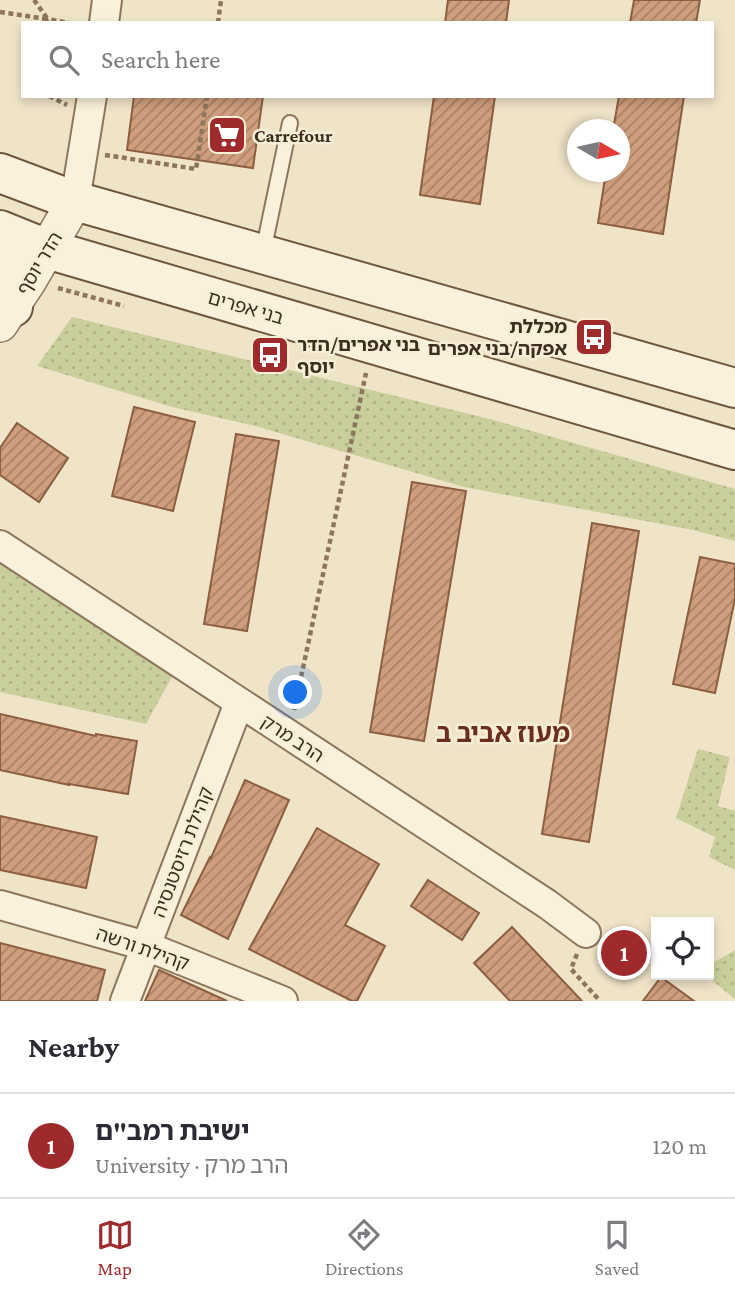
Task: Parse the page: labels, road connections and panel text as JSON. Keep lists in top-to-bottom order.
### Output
{
  "streets": {
    "main road": ["בני אפרים"],
    "street": [
      "הדר יוסף",
      "הרב מרק",
      "קהילת רזיסטנסיה",
      "קהילת ורשה"
    ]
  },
  "crossings": [
    ["הדר יוסף", "בני אפרים"],
    ["הרב מרק", "קהילת רזיסטנסיה"],
    ["קהילת רזיסטנסיה", "קהילת ורשה"]
  ],
  "districts": ["מעוז אביב ב"],
  "places": {
    "supermarket": ["Carrefour"],
    "bus stop": ["מכללת אפקה/בני אפרים", "בני אפרים/הדר יוסף"]
  },
  "north": "right",
  "page": {
    "search": "Search here",
    "pins": "1",
    "heading": "Nearby",
    "list": [
      {
        "mark": "1",
        "name": "ישיבת רמב\"ם",
        "note": "University · הרב מרק",
        "value": "120 m"
      }
    ],
    "nav": ["Map", "Directions", "Saved"]
  }
}
